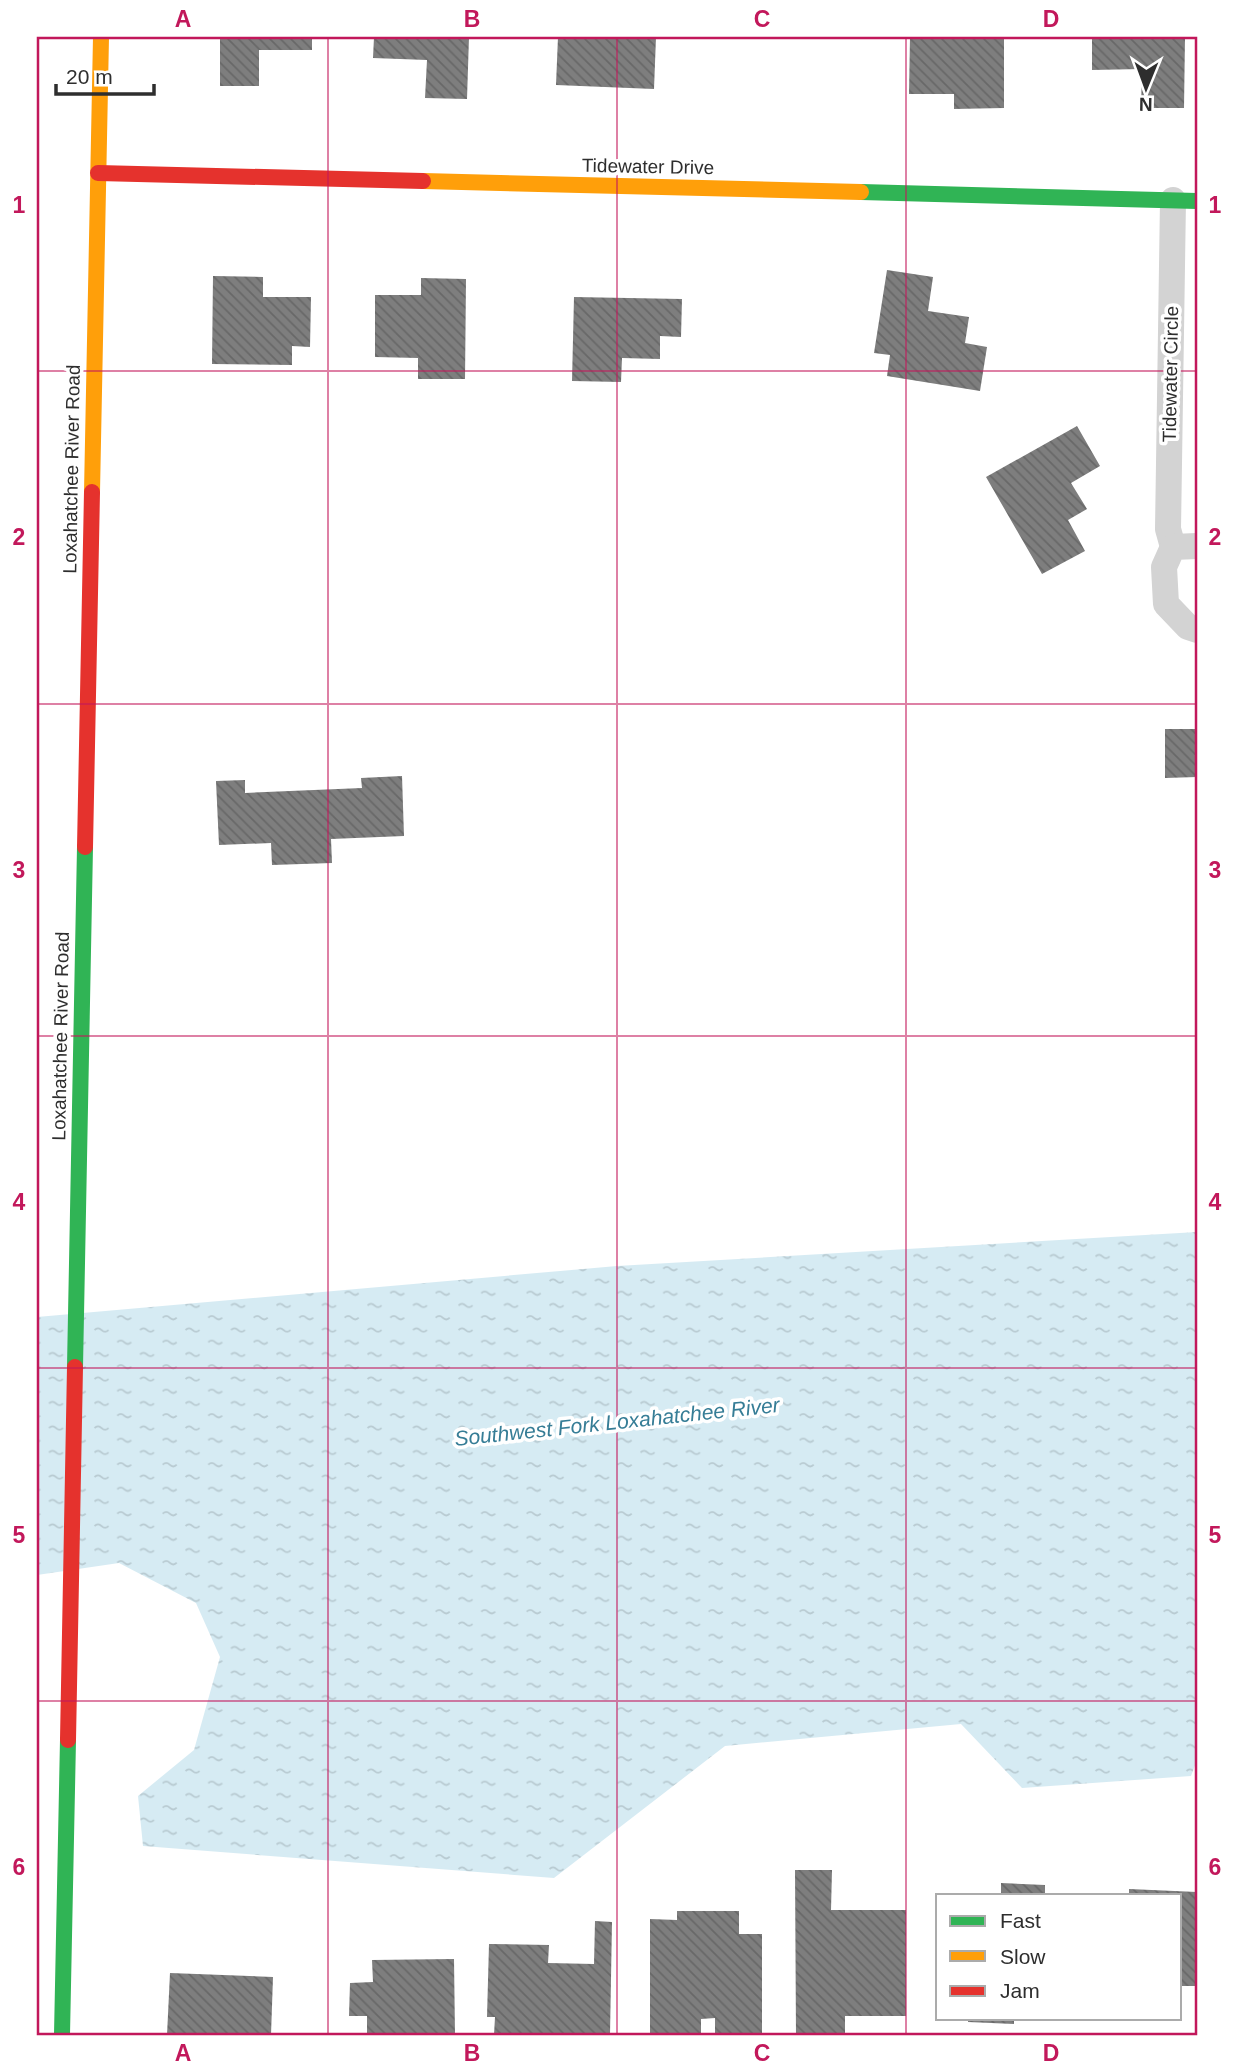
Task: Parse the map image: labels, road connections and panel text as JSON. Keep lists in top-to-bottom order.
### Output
{
  "streets": {
    "street": ["Tidewater Drive", "Tidewater Circle", "Loxahatchee River Road"]
  },
  "crossings": [
    ["Tidewater Drive", "Tidewater Circle"],
    ["Tidewater Drive", "Loxahatchee River Road"]
  ],
  "water": ["Southwest Fork Loxahatchee River"],
  "legend": ["Fast", "Slow", "Jam"],
  "scale_bar": "20 m",
  "north": "bottom",
  "grid": {
    "columns": [
      "A",
      "B",
      "C",
      "D"
    ],
    "rows": [
      "1",
      "2",
      "3",
      "4",
      "5",
      "6"
    ]
  }
}
